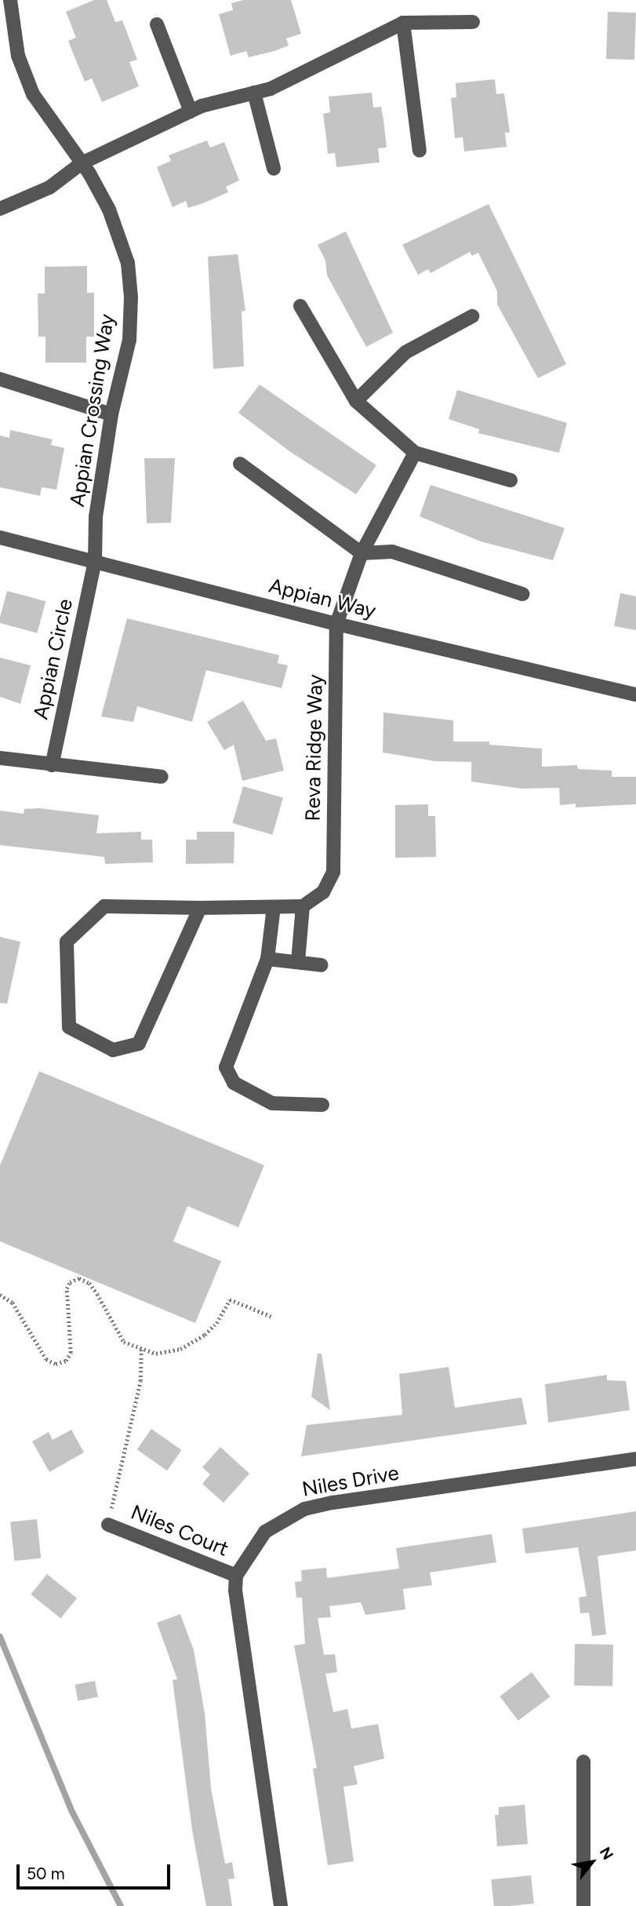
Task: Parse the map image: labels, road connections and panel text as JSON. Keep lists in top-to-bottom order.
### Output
{
  "streets": {
    "street": [
      "Appian Crossing Way",
      "Appian Way",
      "Appian Circle",
      "Reva Ridge Way",
      "Niles Drive",
      "Niles Court"
    ]
  },
  "crossings": [
    ["Appian Crossing Way", "Appian Way"],
    ["Appian Crossing Way", "Appian Circle"],
    ["Appian Way", "Appian Circle"],
    ["Appian Way", "Reva Ridge Way"],
    ["Niles Drive", "Niles Court"]
  ],
  "scale_bar": "50 m",
  "north": "top right"
}
